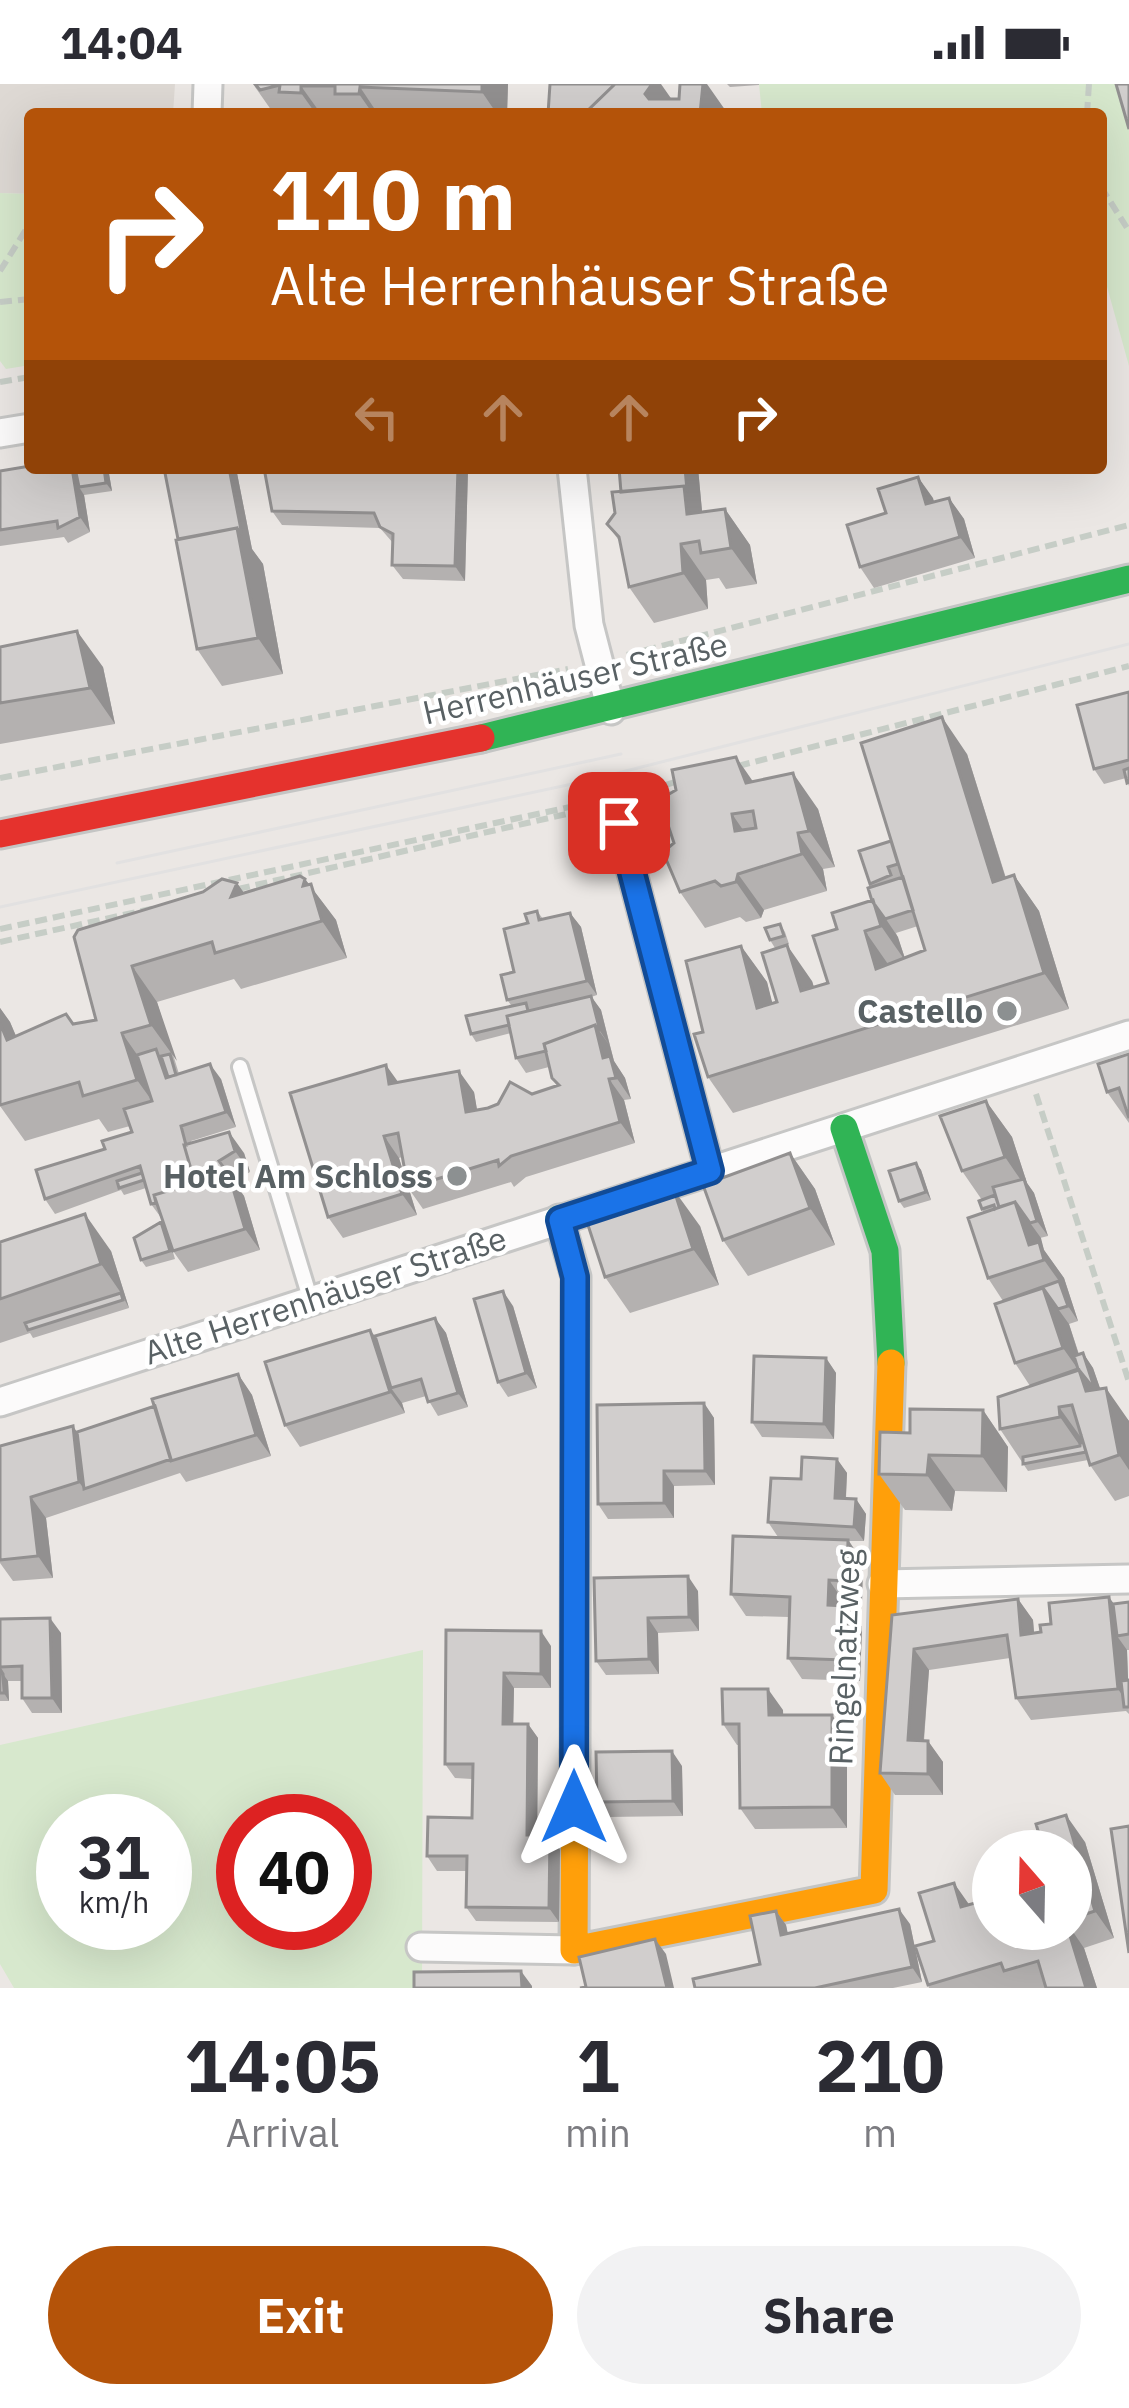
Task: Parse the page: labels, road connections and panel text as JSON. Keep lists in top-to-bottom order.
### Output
{
  "streets": {
    "street": ["Herrenhäuser Straße", "Alte Herrenhäuser Straße", "Ringelnatzweg"]
  },
  "crossings": [
    ["Alte Herrenhäuser Straße", "Ringelnatzweg"]
  ],
  "places": ["Castello", "Hotel Am Schloss"],
  "north": "top",
  "page": {
    "status": "14:04",
    "turn": ["110 m", "Alte Herrenhäuser Straße"],
    "speed": "31 km/h",
    "limit": "40",
    "eta": [
      "14:05",
      "Arrival",
      "1",
      "min",
      "210",
      "m"
    ],
    "buttons": ["Exit", "Share"]
  }
}
